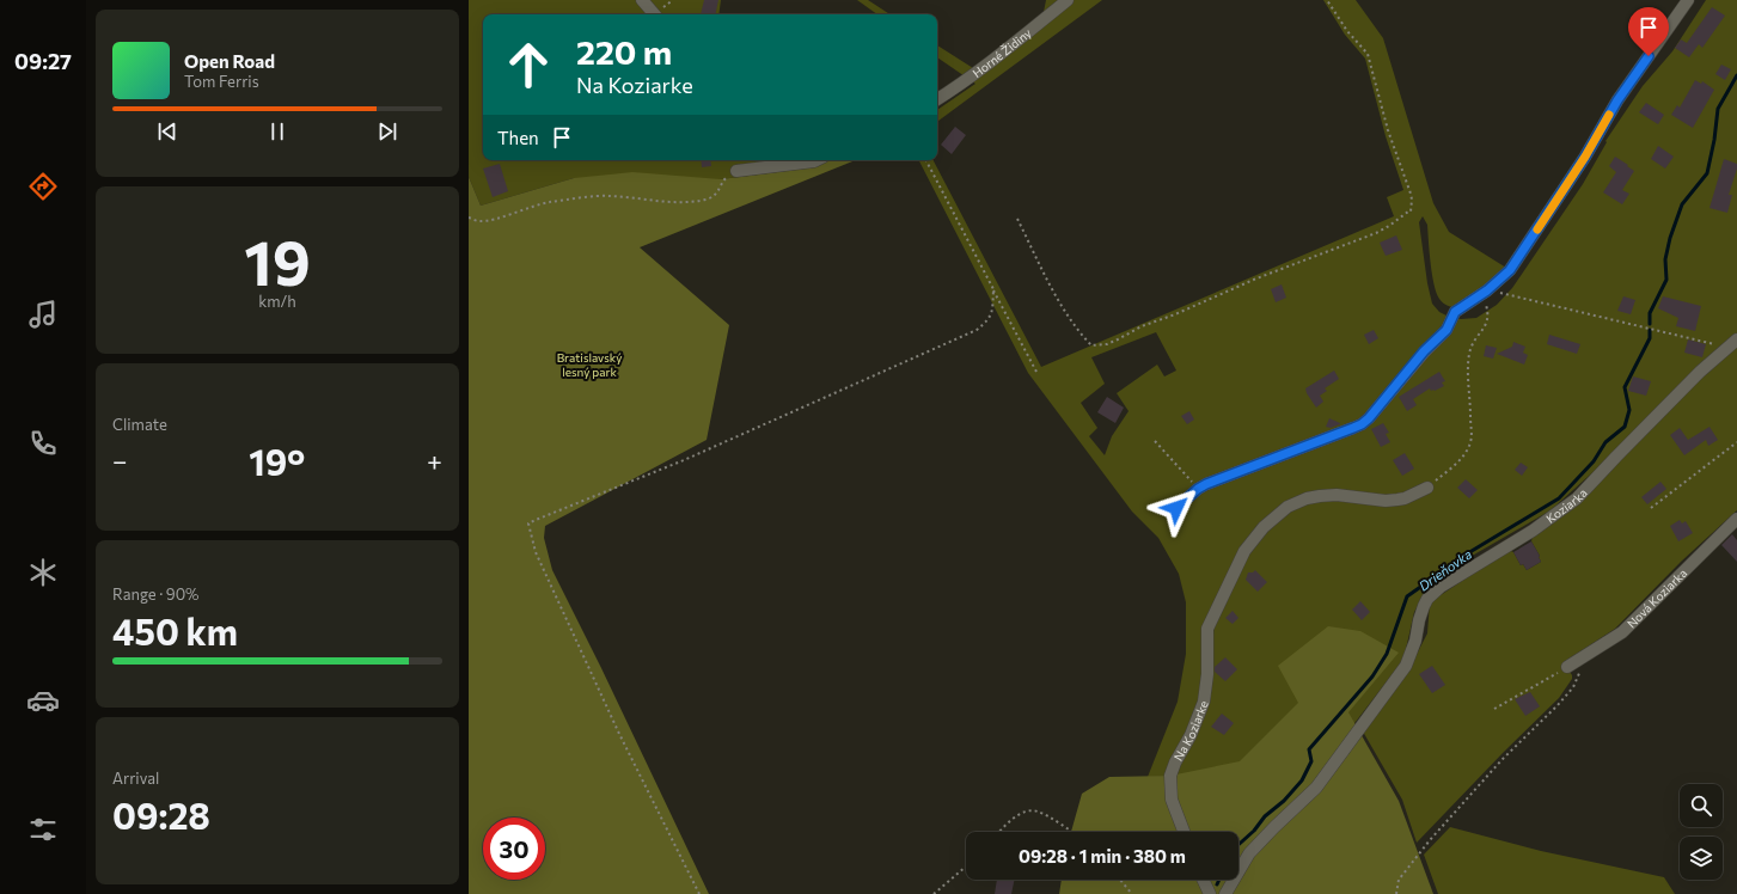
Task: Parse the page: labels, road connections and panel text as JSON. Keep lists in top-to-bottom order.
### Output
{
  "streets": {
    "street": [
      "Horné Židiny",
      "Koziarka",
      "Nová Koziarka",
      "Na Koziarke"
    ]
  },
  "water": ["Drieňovka"],
  "parks": ["Bratislavský lesný park"],
  "page": {
    "tabs": "09:27",
    "turn": ["220 m", "Na Koziarke"],
    "song": ["Open Road", "Tom Ferris"],
    "then": "Then",
    "tile": [
      ["19", "km/h"],
      "Climate",
      ["Range · 90%", "450 km"],
      ["Arrival", "09:28"]
    ],
    "heat": ["−", "19°", "+"],
    "limit": "30",
    "trip": "09:28 · 1 min · 380 m"
  }
}
